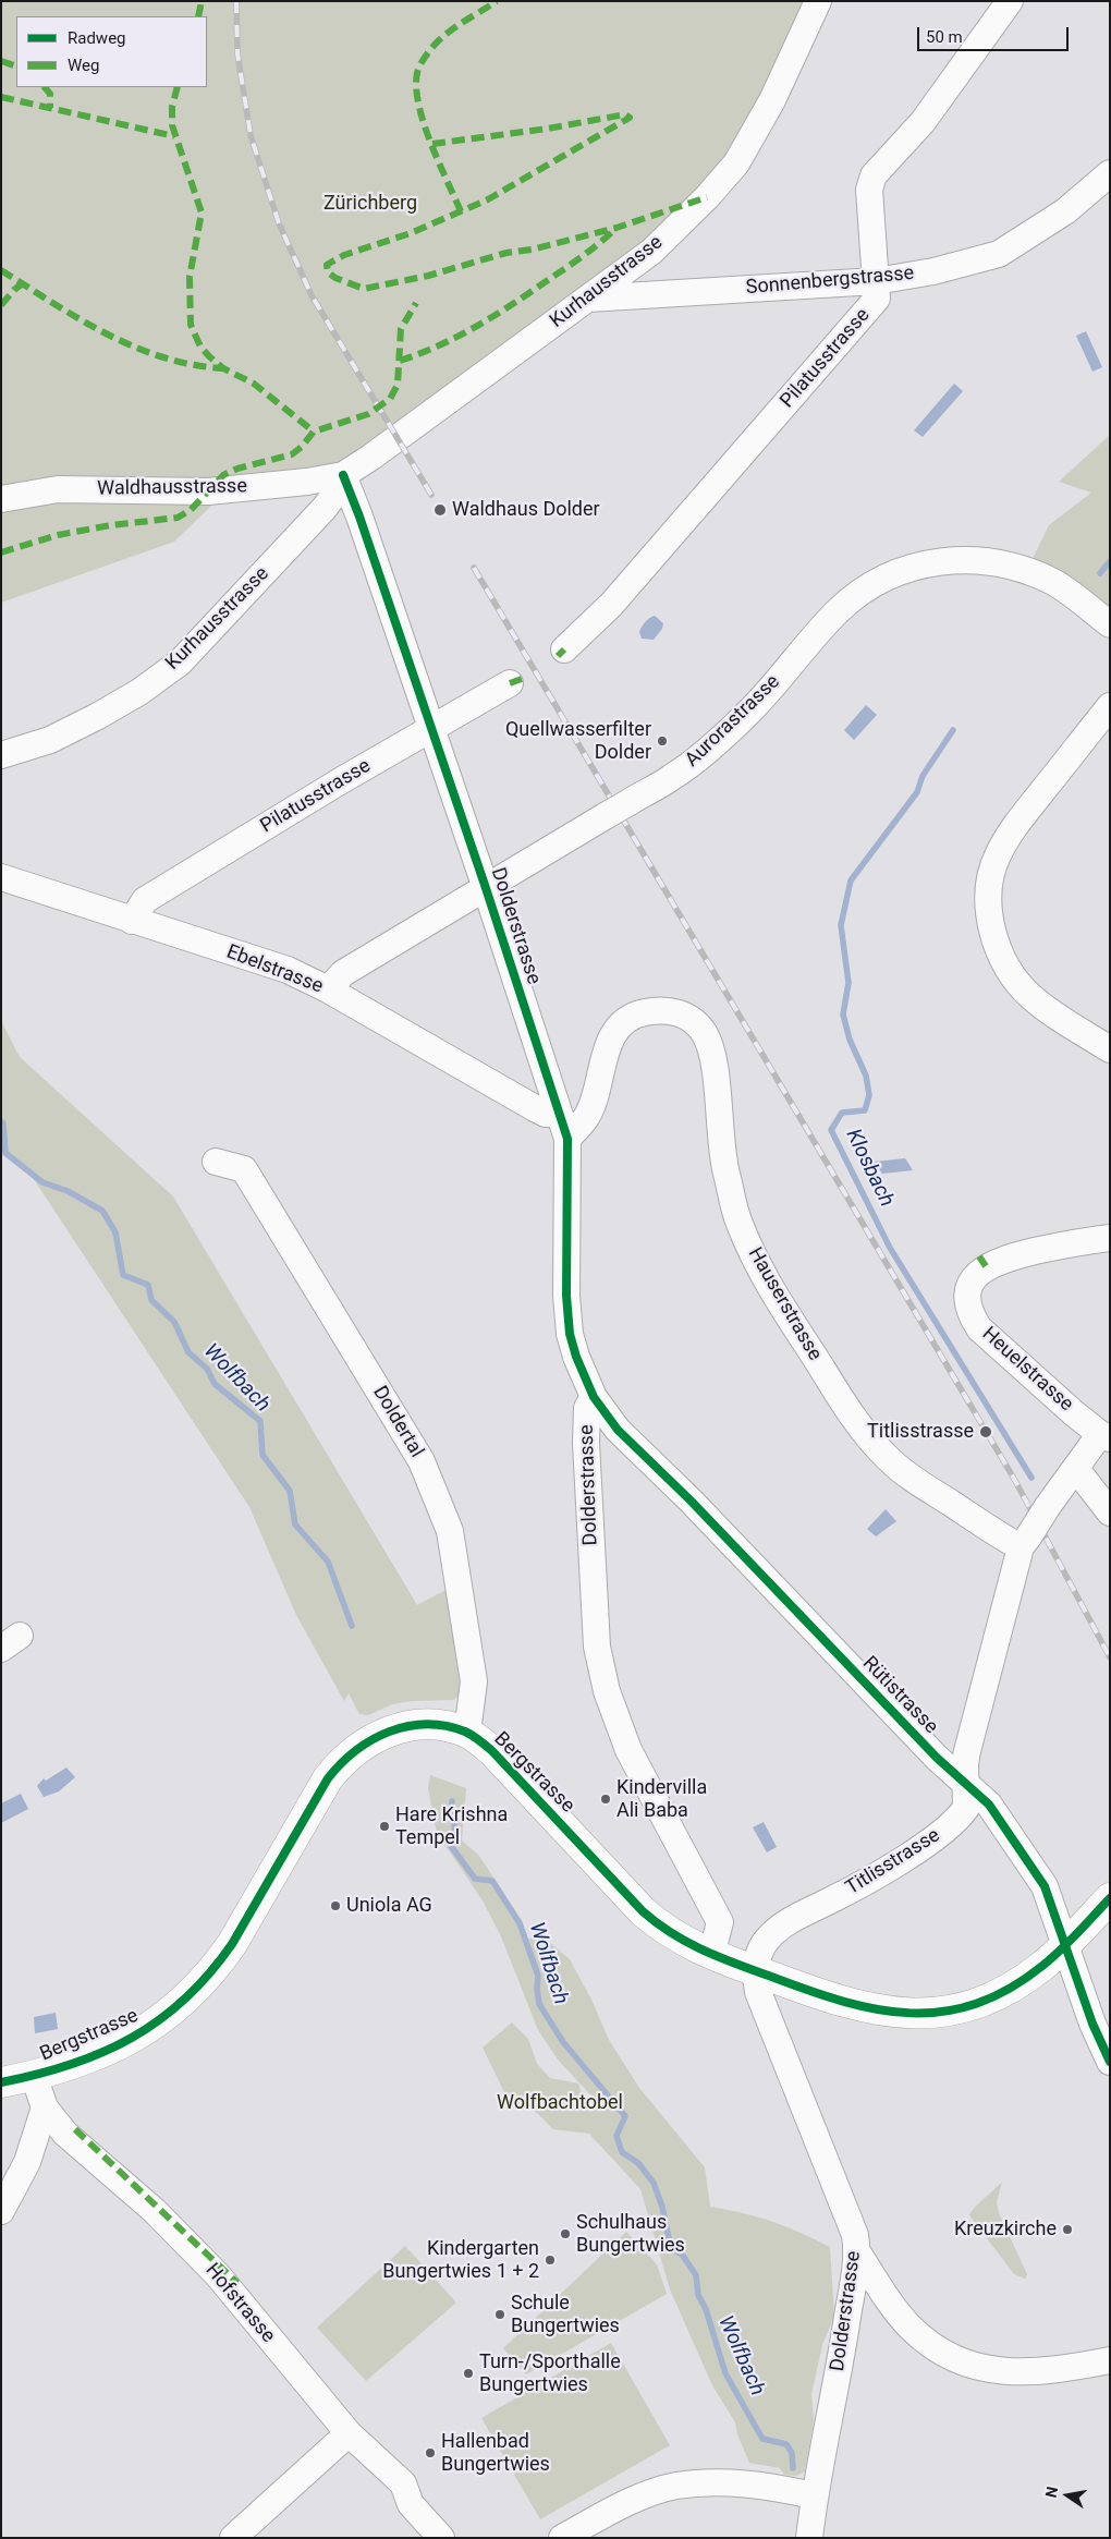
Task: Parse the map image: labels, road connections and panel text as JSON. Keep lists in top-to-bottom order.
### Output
{
  "streets": {
    "main road": ["Bergstrasse"],
    "street": [
      "Sonnenbergstrasse",
      "Kurhausstrasse",
      "Pilatusstrasse",
      "Waldhausstrasse",
      "Aurorastrasse",
      "Dolderstrasse",
      "Ebelstrasse",
      "Hauserstrasse",
      "Heuelstrasse",
      "Doldertal",
      "Rütistrasse",
      "Titlisstrasse",
      "Hofstrasse"
    ]
  },
  "crossings": [
    ["Sonnenbergstrasse", "Kurhausstrasse"],
    ["Sonnenbergstrasse", "Pilatusstrasse"],
    ["Kurhausstrasse", "Waldhausstrasse"],
    ["Kurhausstrasse", "Dolderstrasse"],
    ["Pilatusstrasse", "Dolderstrasse"],
    ["Pilatusstrasse", "Ebelstrasse"],
    ["Waldhausstrasse", "Dolderstrasse"],
    ["Aurorastrasse", "Dolderstrasse"],
    ["Aurorastrasse", "Ebelstrasse"],
    ["Dolderstrasse", "Ebelstrasse"],
    ["Dolderstrasse", "Hauserstrasse"],
    ["Dolderstrasse", "Rütistrasse"],
    ["Dolderstrasse", "Bergstrasse"],
    ["Dolderstrasse", "Titlisstrasse"],
    ["Hauserstrasse", "Titlisstrasse"],
    ["Heuelstrasse", "Titlisstrasse"],
    ["Doldertal", "Bergstrasse"],
    ["Rütistrasse", "Bergstrasse"],
    ["Rütistrasse", "Titlisstrasse"],
    ["Bergstrasse", "Titlisstrasse"],
    ["Bergstrasse", "Hofstrasse"]
  ],
  "water": ["Klosbach", "Wolfbach"],
  "parks": ["Zürichberg", "Wolfbachtobel"],
  "places": [
    "Waldhaus Dolder",
    "Quellwasserfilter Dolder",
    "Titlisstrasse",
    "Kindervilla Ali Baba",
    "Hare Krishna Tempel",
    "Uniola AG",
    "Kreuzkirche",
    "Schulhaus Bungertwies",
    "Kindergarten Bungertwies 1 + 2",
    "Schule Bungertwies",
    "Turn-/Sporthalle Bungertwies",
    "Hallenbad Bungertwies"
  ],
  "legend": ["Radweg", "Weg"],
  "scale_bar": "50 m",
  "north": "left"
}
